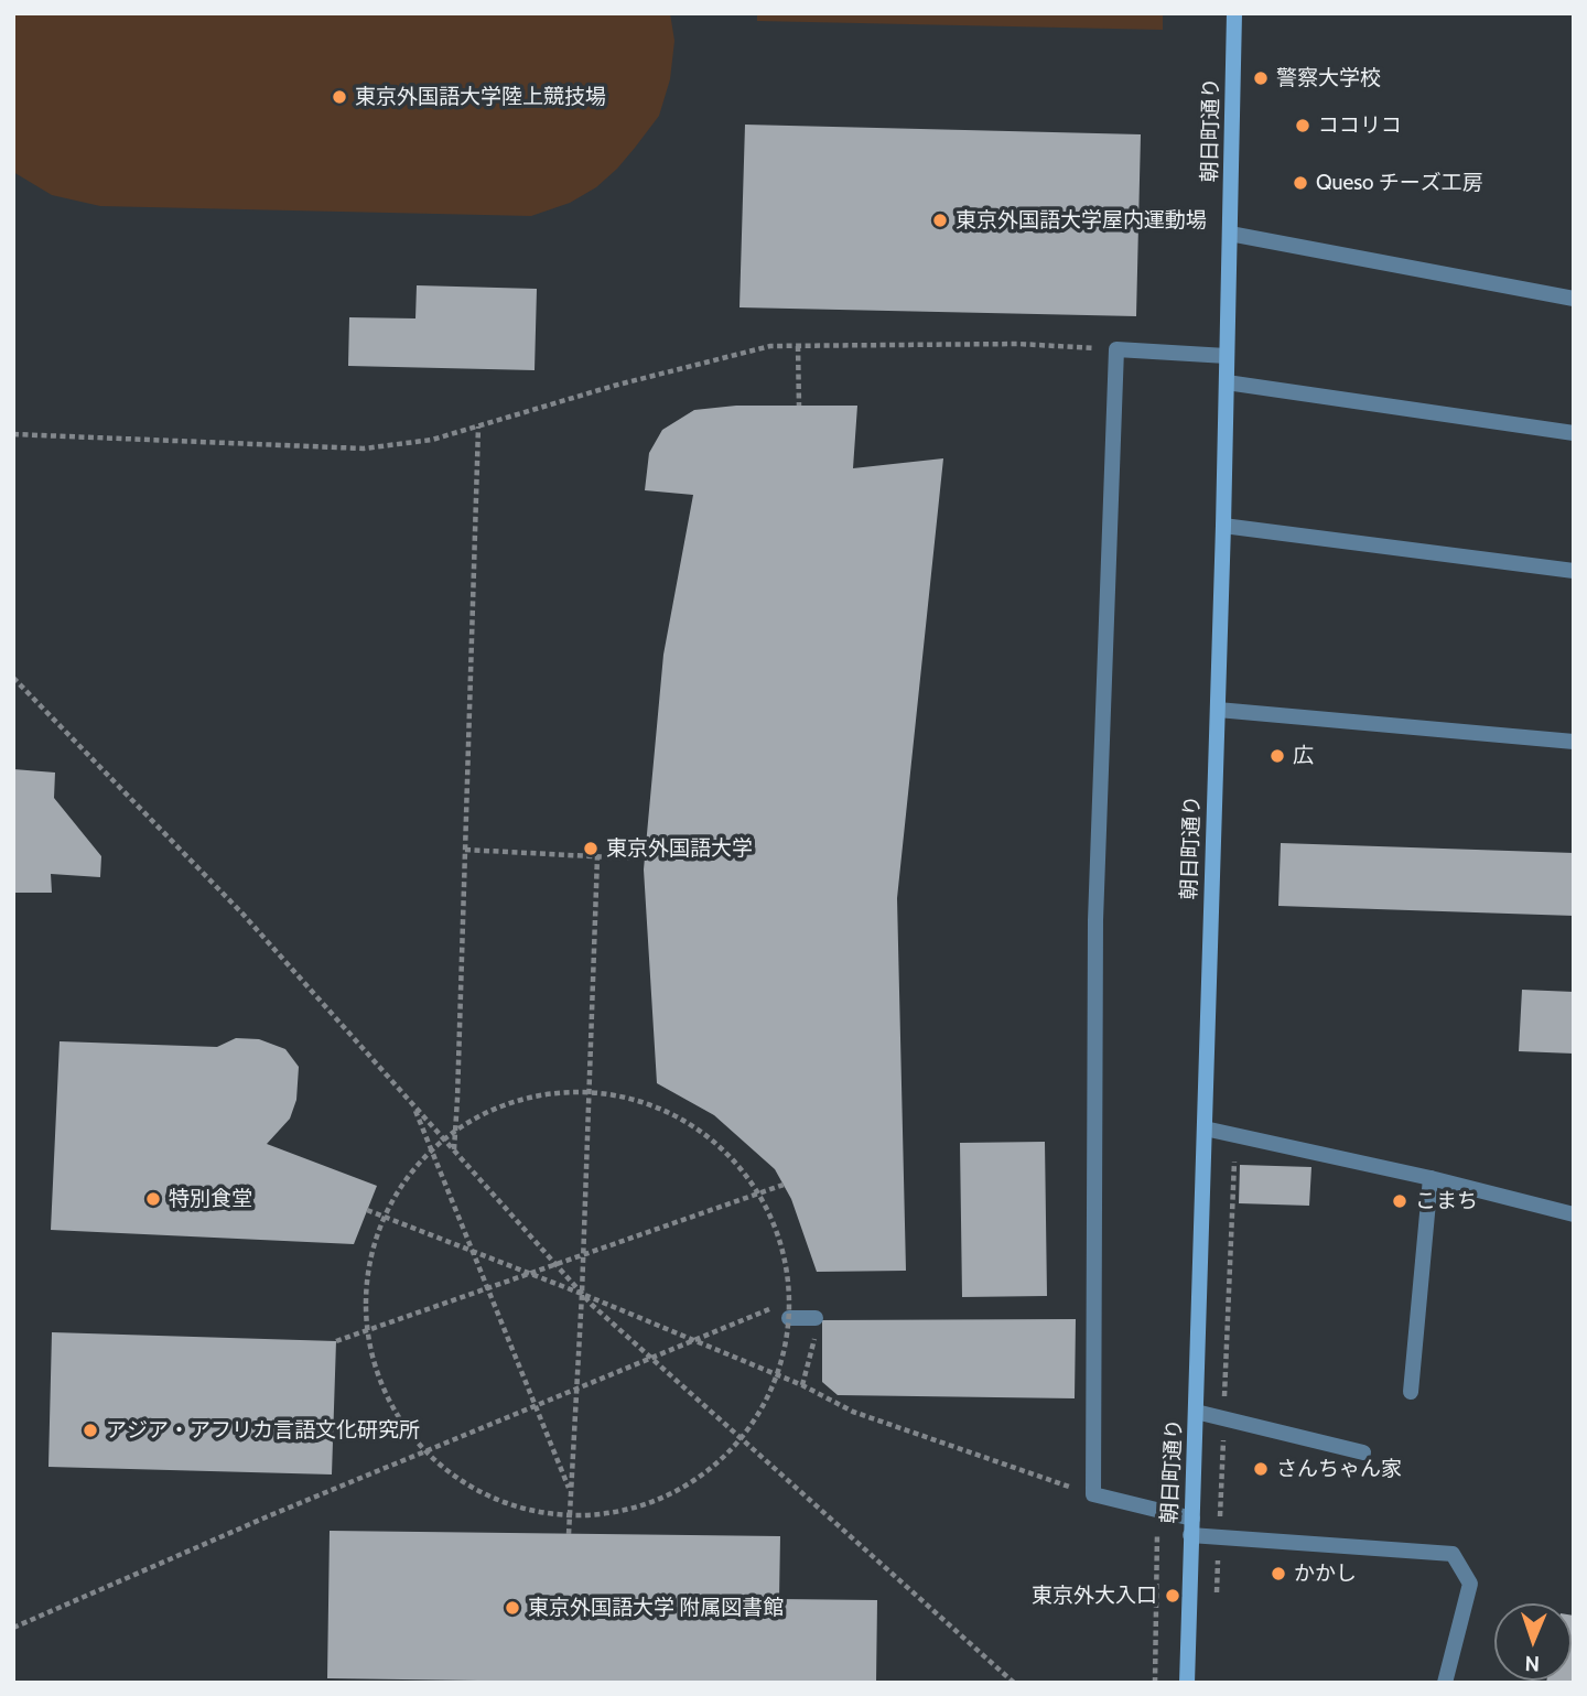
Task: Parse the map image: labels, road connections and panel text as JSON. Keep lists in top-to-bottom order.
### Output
{
  "streets": {
    "street": ["朝日町通り"]
  },
  "places": [
    "警察大学校",
    "東京外国語大学陸上競技場",
    "ココリコ",
    "Queso チーズ工房",
    "東京外国語大学屋内運動場",
    "広",
    "東京外国語大学",
    "特別食堂",
    "こまち",
    "アジア・アフリカ言語文化研究所",
    "さんちゃん家",
    "かかし",
    "東京外大入口",
    "東京外国語大学 附属図書館"
  ],
  "north": "bottom"
}
